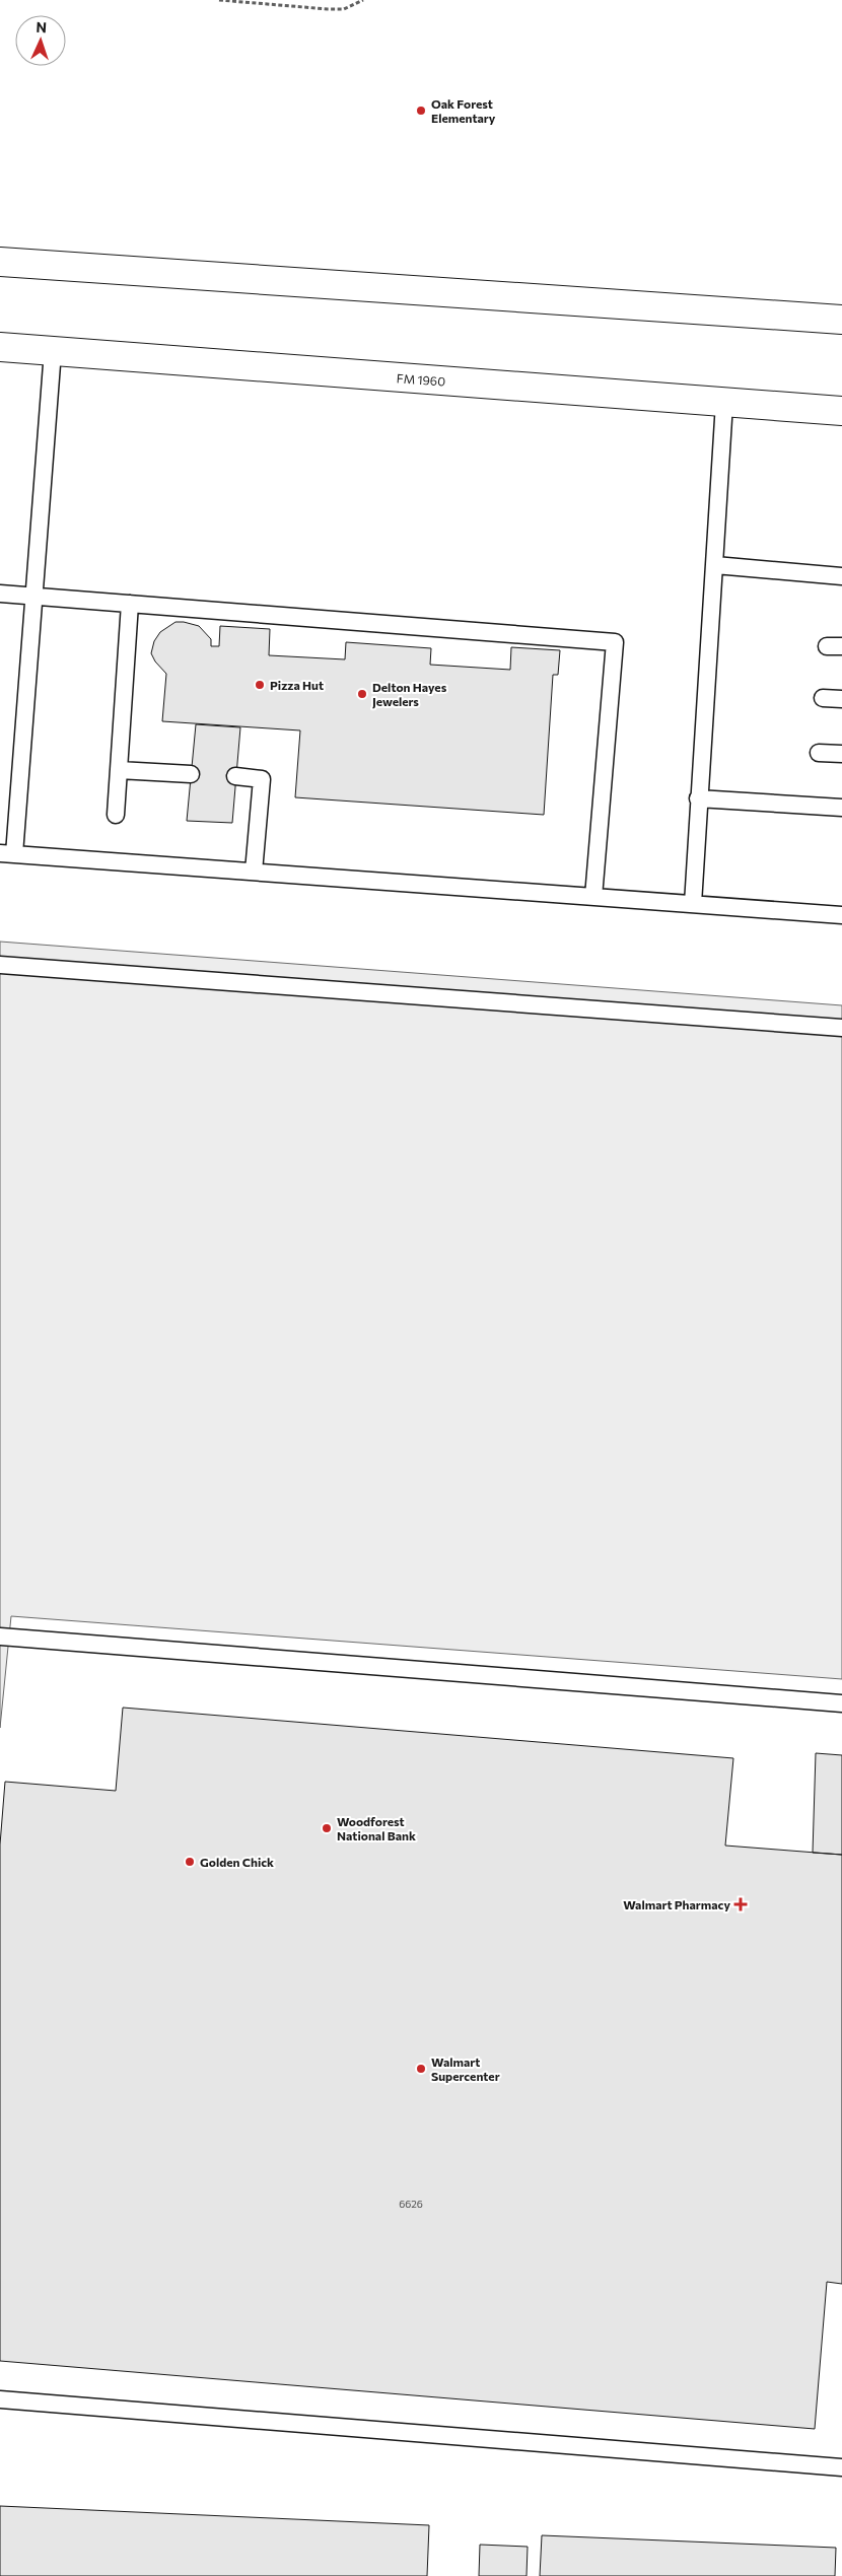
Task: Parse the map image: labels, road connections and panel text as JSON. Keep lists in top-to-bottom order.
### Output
{
  "streets": {
    "main road": ["FM 1960"]
  },
  "places": {
    "other": [
      "Oak Forest Elementary",
      "Pizza Hut",
      "Delton Hayes Jewelers",
      "Woodforest National Bank",
      "Golden Chick",
      "Walmart Supercenter"
    ],
    "health": ["Walmart Pharmacy"]
  },
  "house_numbers": ["6626"],
  "north": "top"
}
